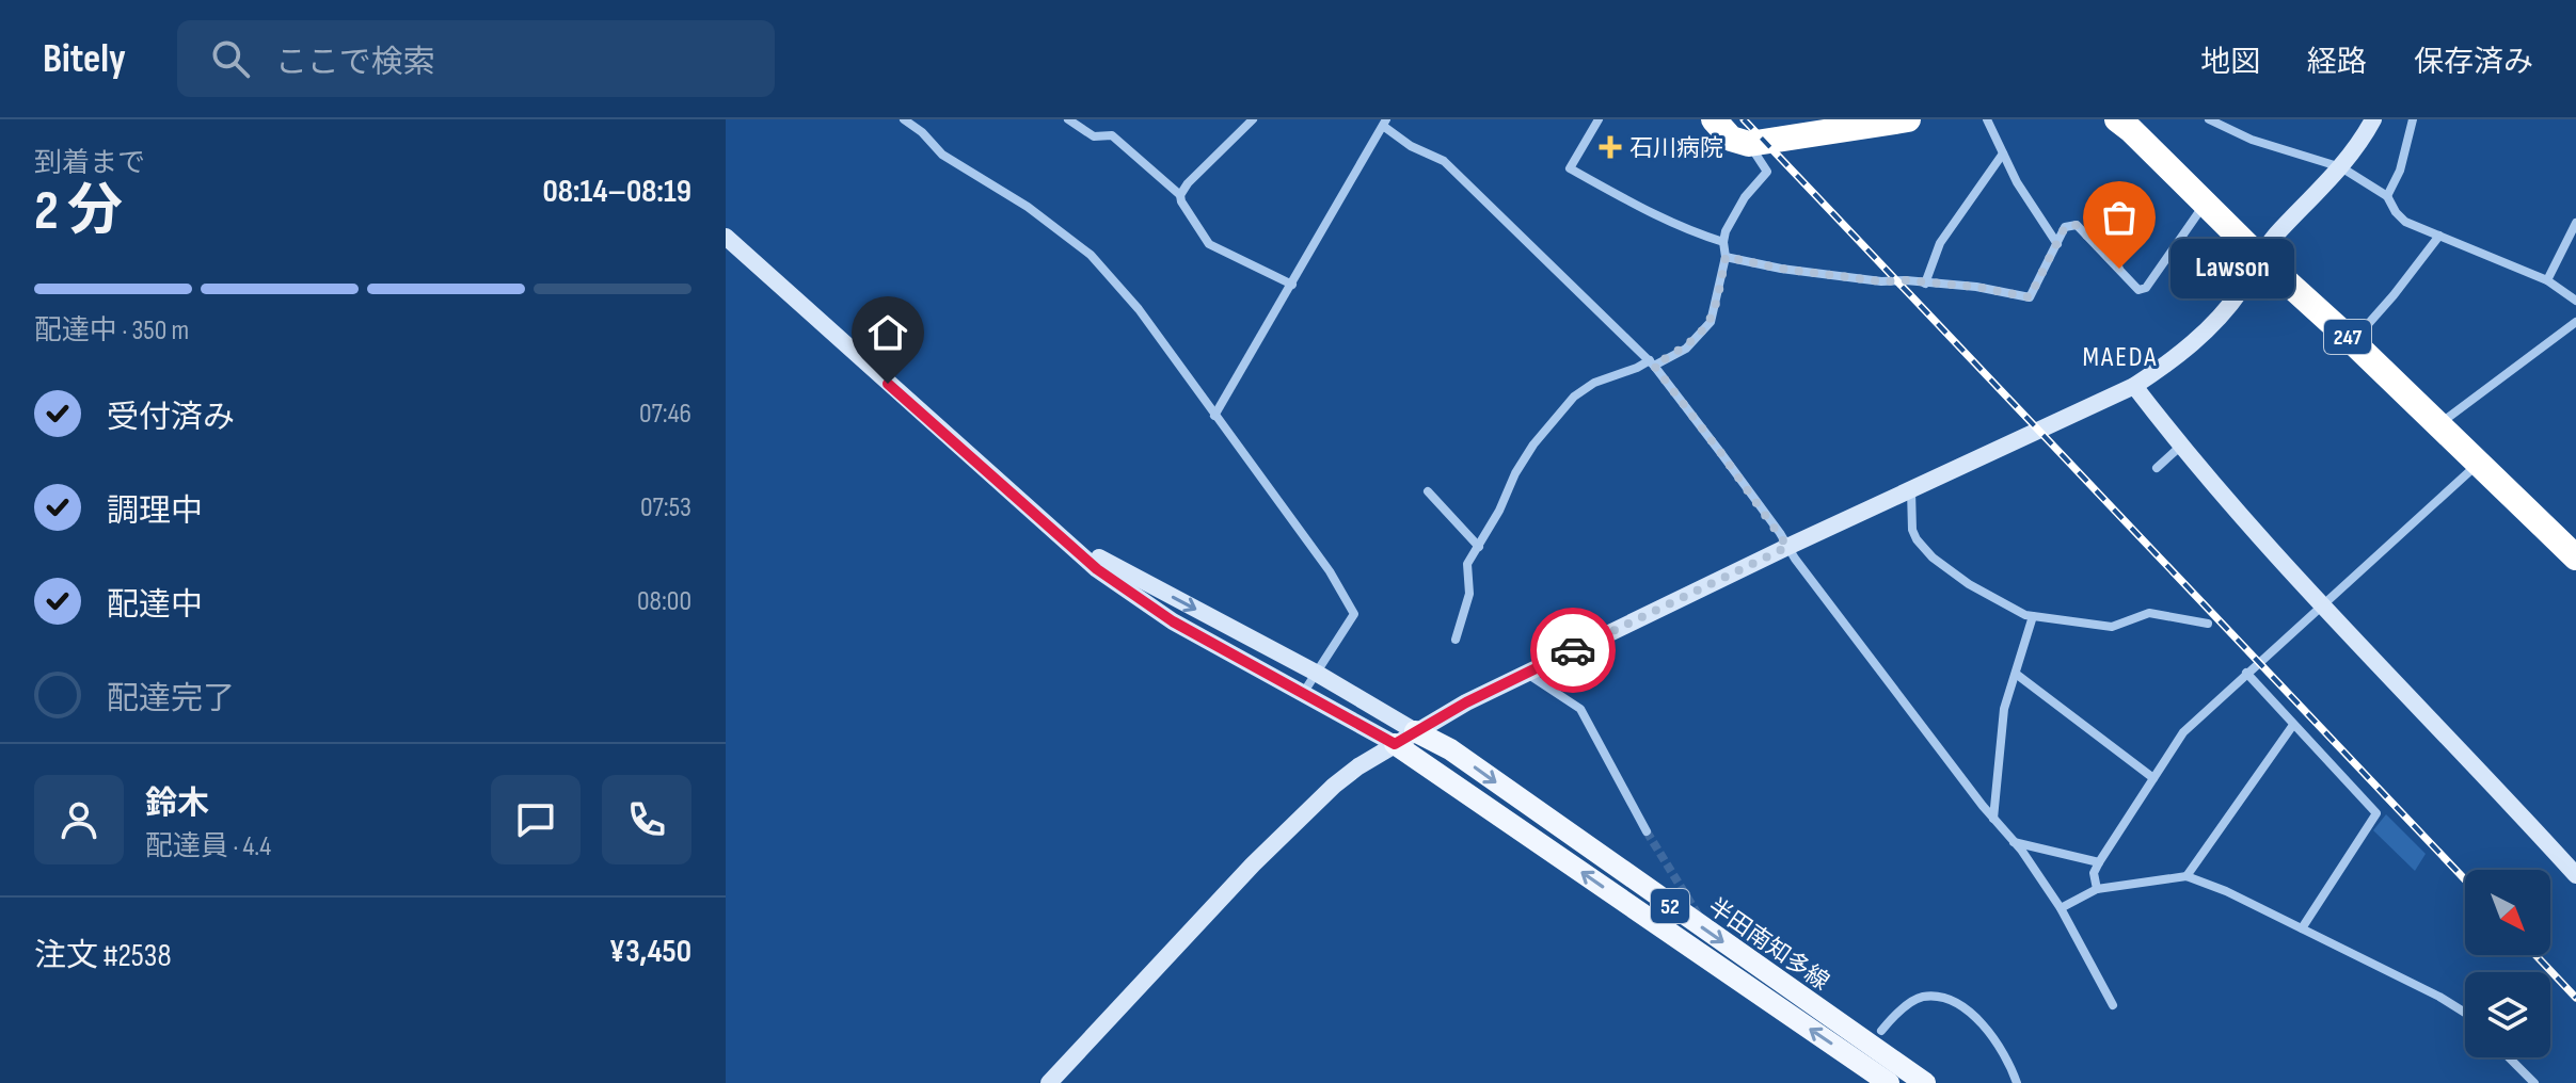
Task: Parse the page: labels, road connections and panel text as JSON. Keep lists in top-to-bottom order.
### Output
{
  "streets": {
    "highway": ["247"],
    "main road": ["52", "半田南知多線"]
  },
  "districts": ["MAEDA"],
  "places": {
    "health": ["石川病院"],
    "other": ["Lawson"]
  },
  "north": "bottom right",
  "page": {
    "header": "Bitely",
    "search": "ここで検索",
    "nav": ["地図", "経路", "保存済み"],
    "heading": ["2 分", "到着まで", "08:14–08:19"],
    "panel": [
      "鈴木",
      "配達員 · 4.4",
      "注文 #2538",
      "¥3,450"
    ],
    "bubble": "Lawson",
    "bar": "配達中 · 350 m",
    "list": [
      ["受付済み", "07:46"],
      ["調理中", "07:53"],
      ["配達中", "08:00"],
      "配達完了"
    ]
  }
}
